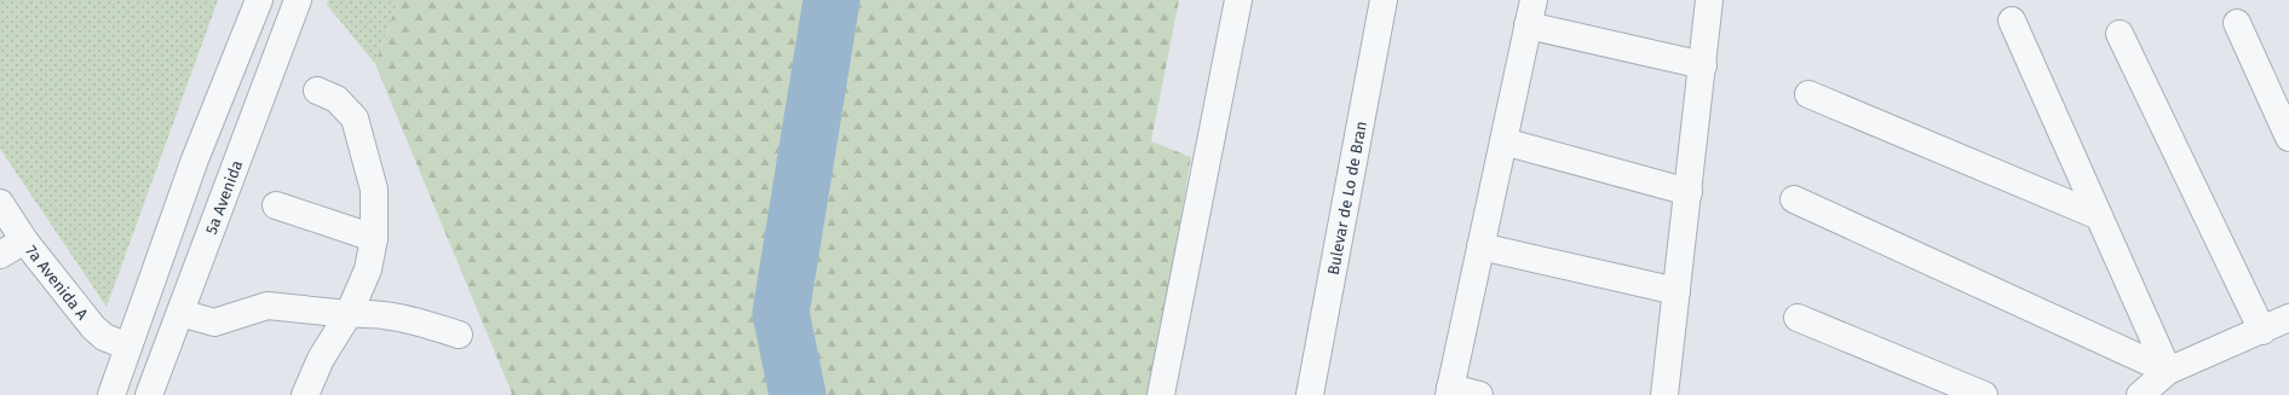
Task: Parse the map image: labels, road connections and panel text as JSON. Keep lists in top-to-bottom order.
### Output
{
  "streets": {
    "street": ["5a Avenida", "Bulevar de Lo de Bran", "7a Avenida A"]
  }
}
